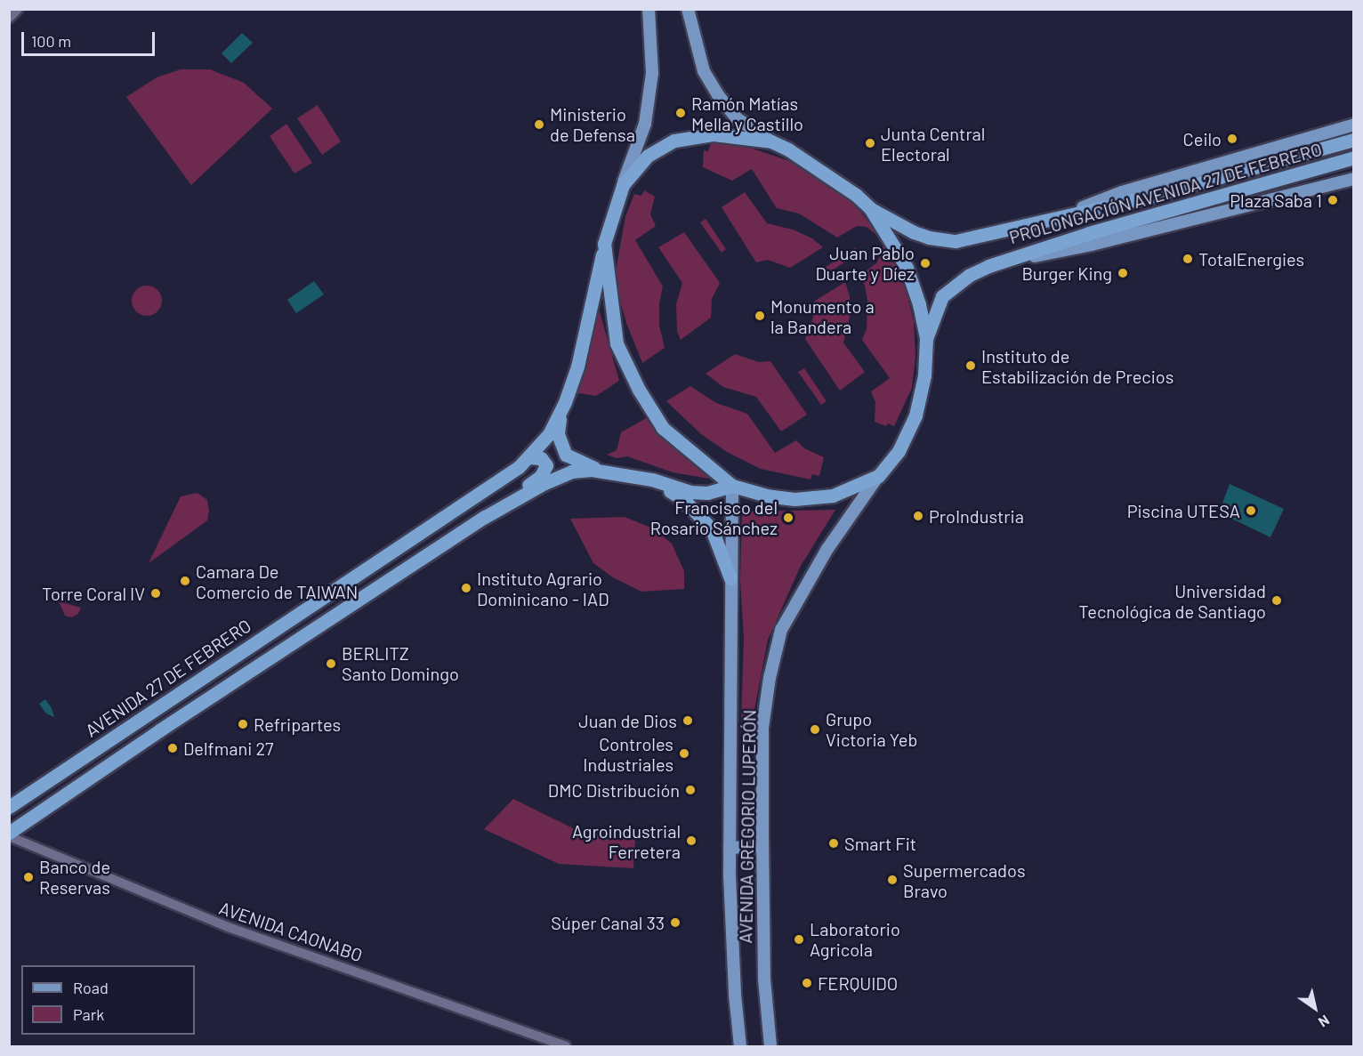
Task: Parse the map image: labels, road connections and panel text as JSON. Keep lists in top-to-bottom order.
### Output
{
  "streets": {
    "highway": ["PROLONGACIÓN AVENIDA 27 DE FEBRERO", "AVENIDA 27 DE FEBRERO"],
    "main road": ["AVENIDA GREGORIO LUPERÓN"],
    "street": ["AVENIDA CAONABO"]
  },
  "places": [
    "Ramón Matías Mella y Castillo",
    "Ministerio de Defensa",
    "Ceilo",
    "Junta Central Electoral",
    "Plaza Saba 1",
    "TotalEnergies",
    "Juan Pablo Duarte y Díez",
    "Burger King",
    "Monumento a la Bandera",
    "Instituto de Estabilización de Precios",
    "Piscina UTESA",
    "ProIndustria",
    "Francisco del Rosario Sánchez",
    "Camara De Comercio de TAIWAN",
    "Instituto Agrario Dominicano - IAD",
    "Torre Coral IV",
    "Universidad Tecnológica de Santiago",
    "BERLITZ Santo Domingo",
    "Juan de Dios",
    "Refripartes",
    "Grupo Victoria Yeb",
    "Delfmani 27",
    "Controles Industriales",
    "DMC Distribución",
    "Agroindustrial Ferretera",
    "Smart Fit",
    "Banco de Reservas",
    "Supermercados Bravo",
    "Súper Canal 33",
    "Laboratorio Agricola",
    "FERQUIDO"
  ],
  "legend": ["Road", "Park"],
  "scale_bar": "100 m",
  "north": "bottom right"
}
